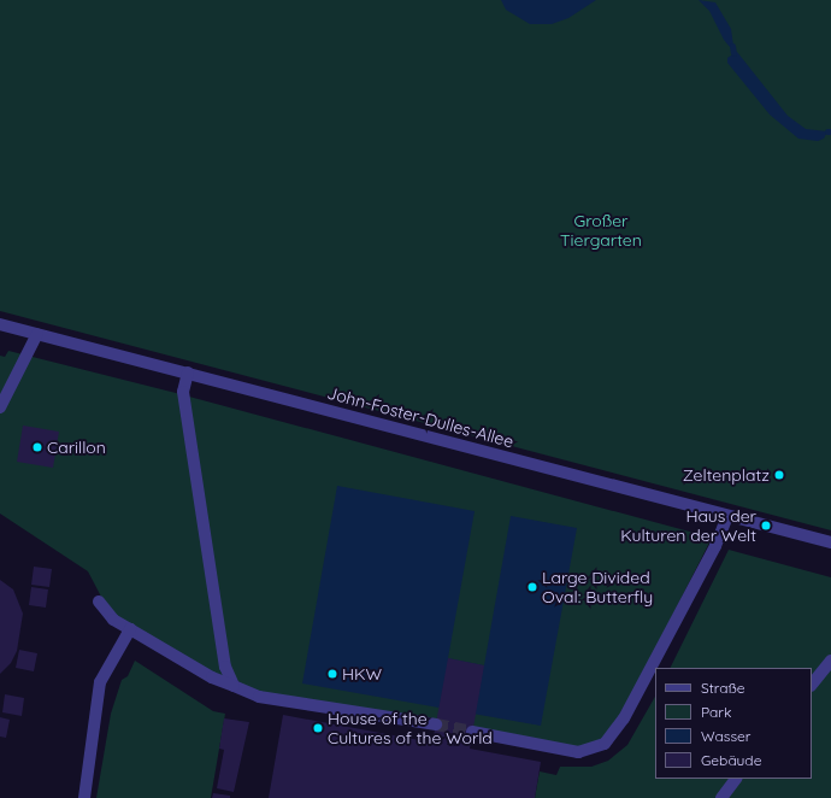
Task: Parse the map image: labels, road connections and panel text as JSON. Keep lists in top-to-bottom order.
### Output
{
  "streets": {
    "street": ["John-Foster-Dulles-Allee"]
  },
  "parks": ["Großer Tiergarten"],
  "places": [
    "Carillon",
    "Zeltenplatz",
    "Haus der Kulturen der Welt",
    "Large Divided Oval: Butterfly",
    "HKW",
    "House of the Cultures of the World"
  ],
  "legend": [
    "Straße",
    "Park",
    "Wasser",
    "Gebäude"
  ]
}
